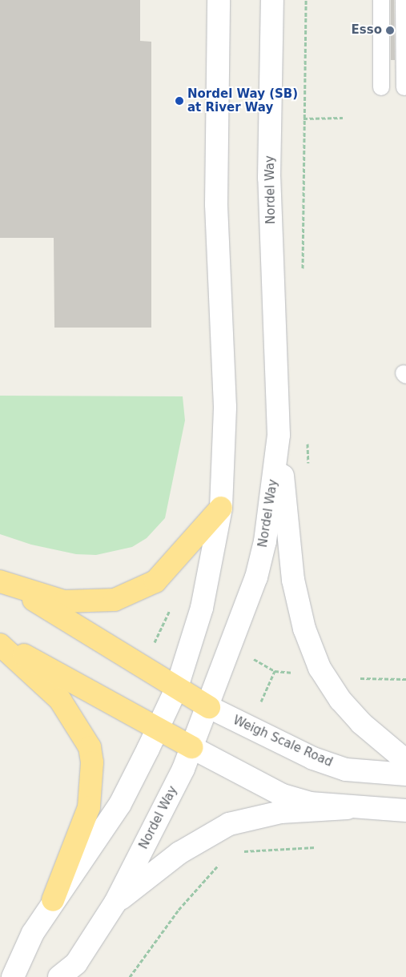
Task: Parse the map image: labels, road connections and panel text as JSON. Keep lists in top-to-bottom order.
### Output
{
  "streets": {
    "street": ["Nordel Way", "Weigh Scale Road"]
  },
  "crossings": [
    ["Nordel Way", "Weigh Scale Road"]
  ],
  "places": ["Esso", "Nordel Way (SB) at River Way"]
}
